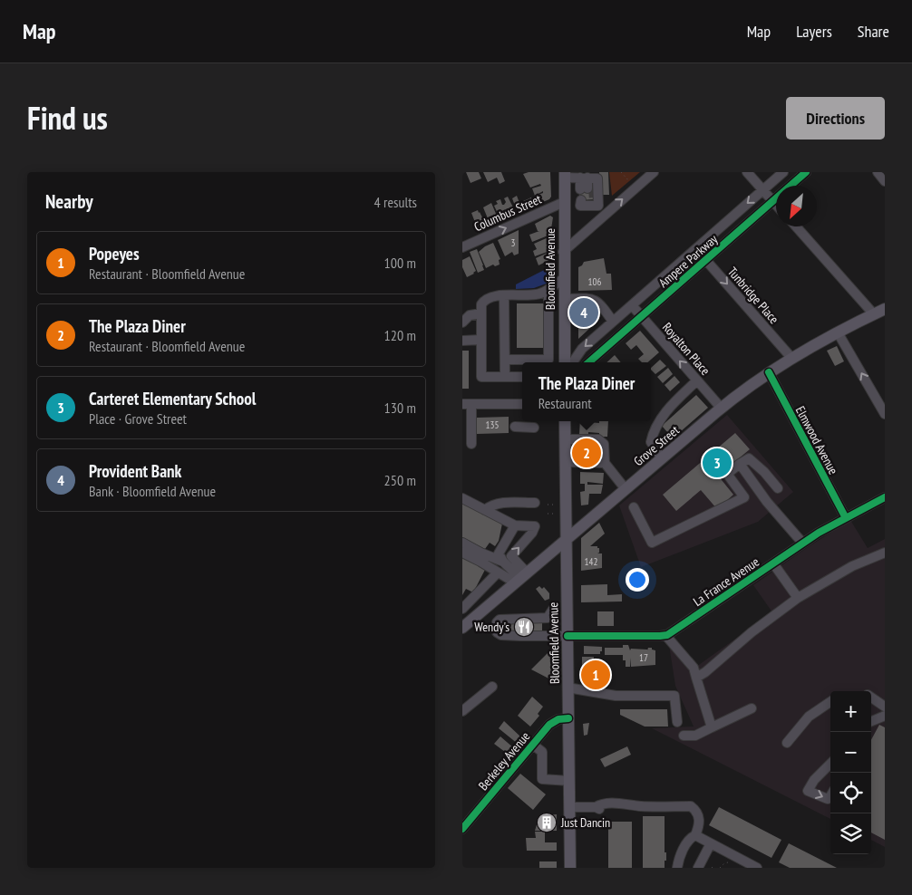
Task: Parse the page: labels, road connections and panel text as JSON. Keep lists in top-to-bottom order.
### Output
{
  "streets": {
    "main road": ["Bloomfield Avenue", "Grove Street"],
    "street": [
      "Columbus Street",
      "Ampere Parkway",
      "Tunbridge Place",
      "Royalton Place",
      "Elmwood Avenue",
      "La France Avenue",
      "Berkeley Avenue"
    ]
  },
  "crossings": [
    ["Columbus Street", "Bloomfield Avenue"],
    ["Ampere Parkway", "Tunbridge Place"],
    ["Ampere Parkway", "Royalton Place"],
    ["Bloomfield Avenue", "Grove Street"],
    ["Bloomfield Avenue", "Berkeley Avenue"],
    ["Tunbridge Place", "Grove Street"],
    ["Royalton Place", "Grove Street"],
    ["Elmwood Avenue", "Grove Street"],
    ["Elmwood Avenue", "La France Avenue"]
  ],
  "one_way": ["Tunbridge Place", "Royalton Place"],
  "places": {
    "restaurant": ["Wendy's"],
    "building": ["Just Dancin"]
  },
  "house_numbers": [
    "3",
    "106",
    "135",
    "142",
    "17"
  ],
  "north": "bottom left",
  "page": {
    "header": "Map",
    "nav": ["Map", "Layers", "Share"],
    "title": "Find us",
    "buttons": "Directions",
    "heading": ["Nearby", "4 results"],
    "list": [
      {
        "mark": "1",
        "name": "Popeyes",
        "note": "Restaurant · Bloomfield Avenue",
        "value": "100 m"
      },
      {
        "mark": "2",
        "name": "The Plaza Diner",
        "note": "Restaurant · Bloomfield Avenue",
        "value": "120 m"
      },
      {
        "mark": "3",
        "name": "Carteret Elementary School",
        "note": "Place · Grove Street",
        "value": "130 m"
      },
      {
        "mark": "4",
        "name": "Provident Bank",
        "note": "Bank · Bloomfield Avenue",
        "value": "250 m"
      }
    ],
    "pins": [
      "4",
      "2",
      "3",
      "1"
    ],
    "popup": ["The Plaza Diner", "Restaurant"],
    "map_buttons": ["+", "−"]
  }
}
